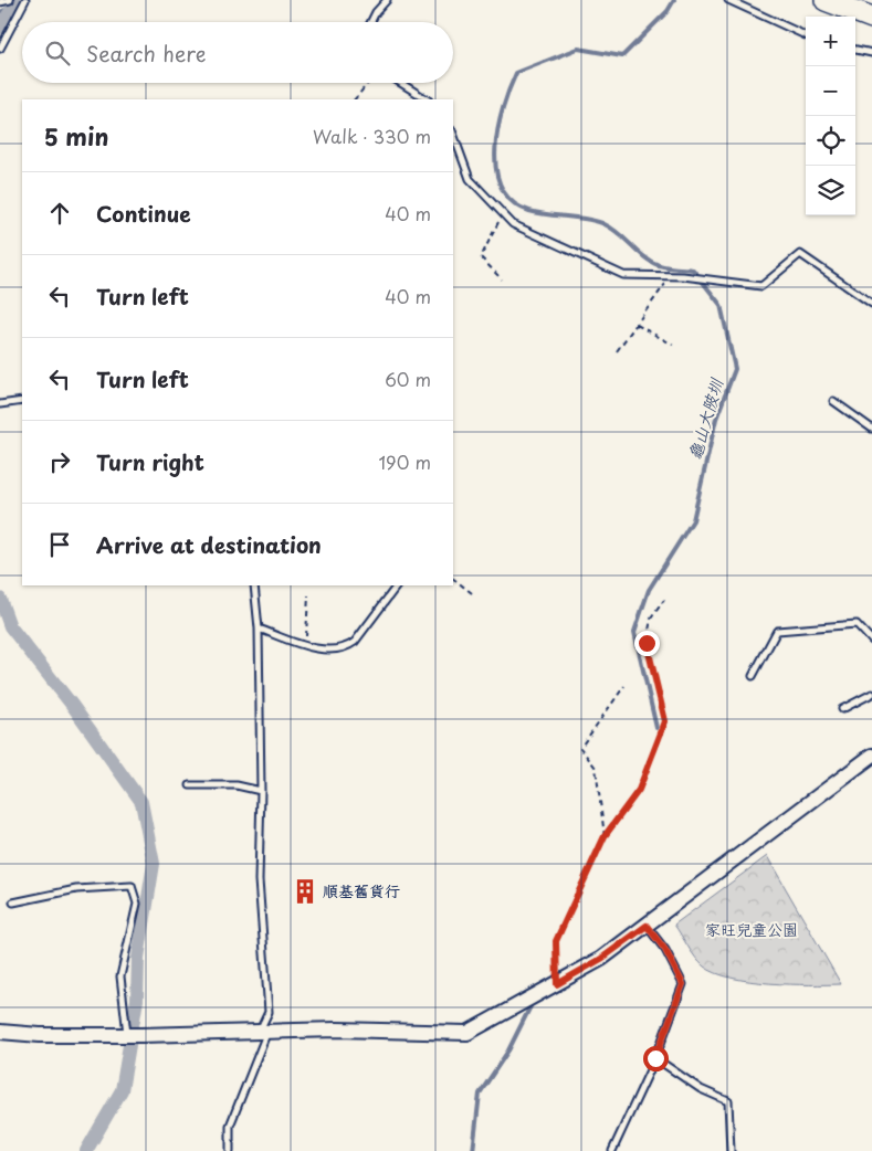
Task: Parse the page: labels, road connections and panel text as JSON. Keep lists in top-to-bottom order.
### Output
{
  "water": ["龜山大陂圳"],
  "parks": ["家旺兒童公園"],
  "places": {
    "building": ["順基舊貨行"]
  },
  "page": {
    "map_buttons": ["+", "−"],
    "search": "Search here",
    "heading": ["5 min", "Walk · 330 m"],
    "list": [
      ["Continue", "40 m"],
      ["Turn left", "40 m"],
      ["Turn left", "60 m"],
      ["Turn right", "190 m"],
      "Arrive at destination"
    ]
  }
}
